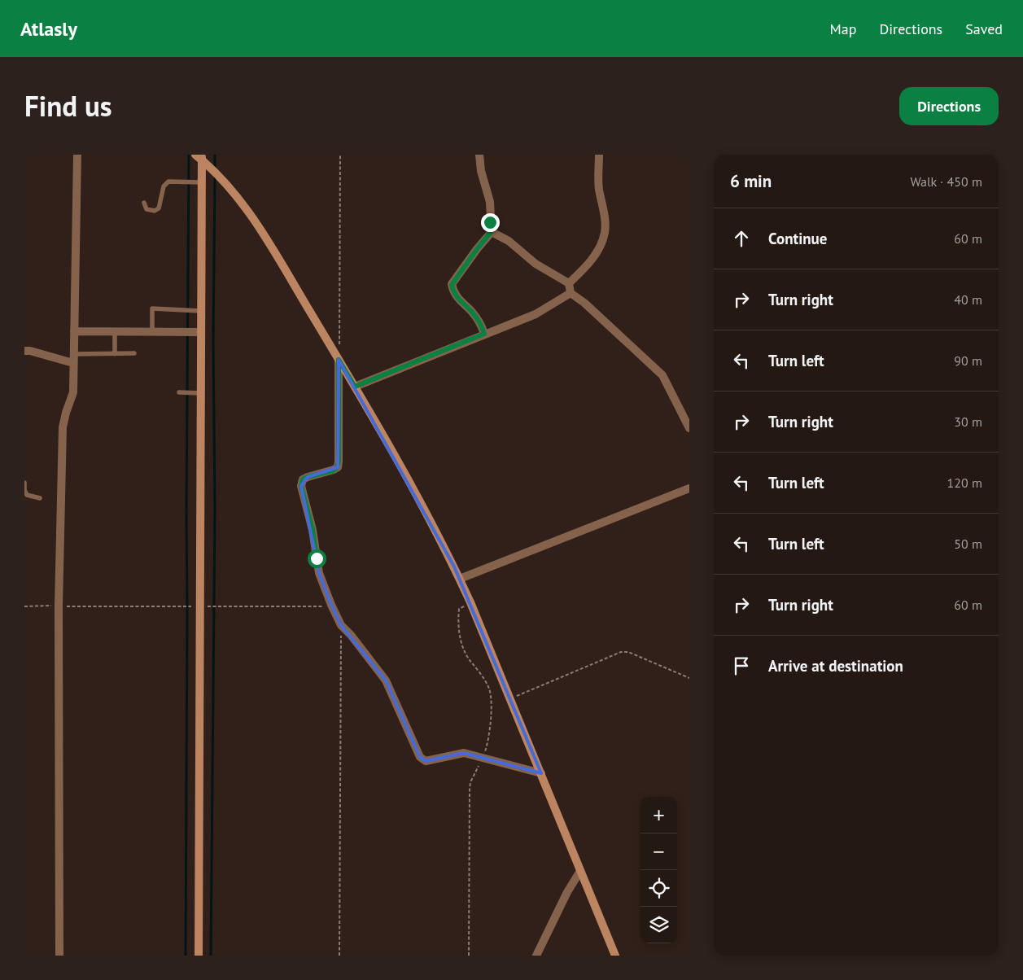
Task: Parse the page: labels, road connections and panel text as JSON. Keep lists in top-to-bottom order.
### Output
{
  "page": {
    "header": "Atlasly",
    "nav": ["Map", "Directions", "Saved"],
    "title": "Find us",
    "buttons": "Directions",
    "heading": ["6 min", "Walk · 450 m"],
    "list": [
      ["Continue", "60 m"],
      ["Turn right", "40 m"],
      ["Turn left", "90 m"],
      ["Turn right", "30 m"],
      ["Turn left", "120 m"],
      ["Turn left", "50 m"],
      ["Turn right", "60 m"],
      "Arrive at destination"
    ],
    "map_buttons": ["+", "−"]
  }
}
